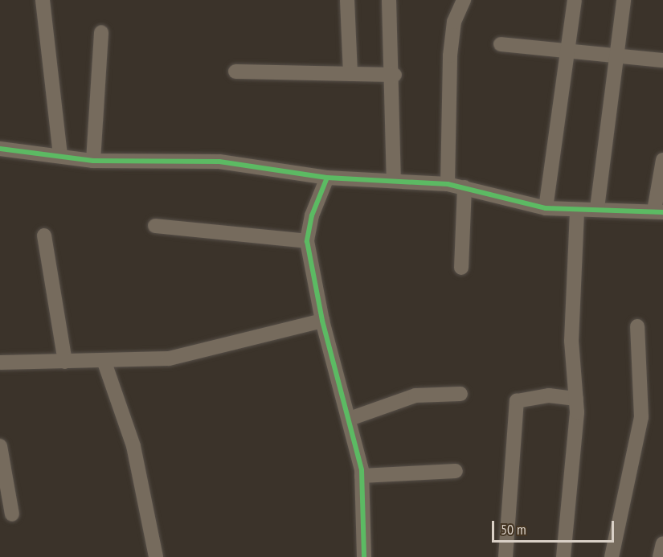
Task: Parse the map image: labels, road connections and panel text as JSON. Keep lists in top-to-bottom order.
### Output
{
  "scale_bar": "50 m"
}
